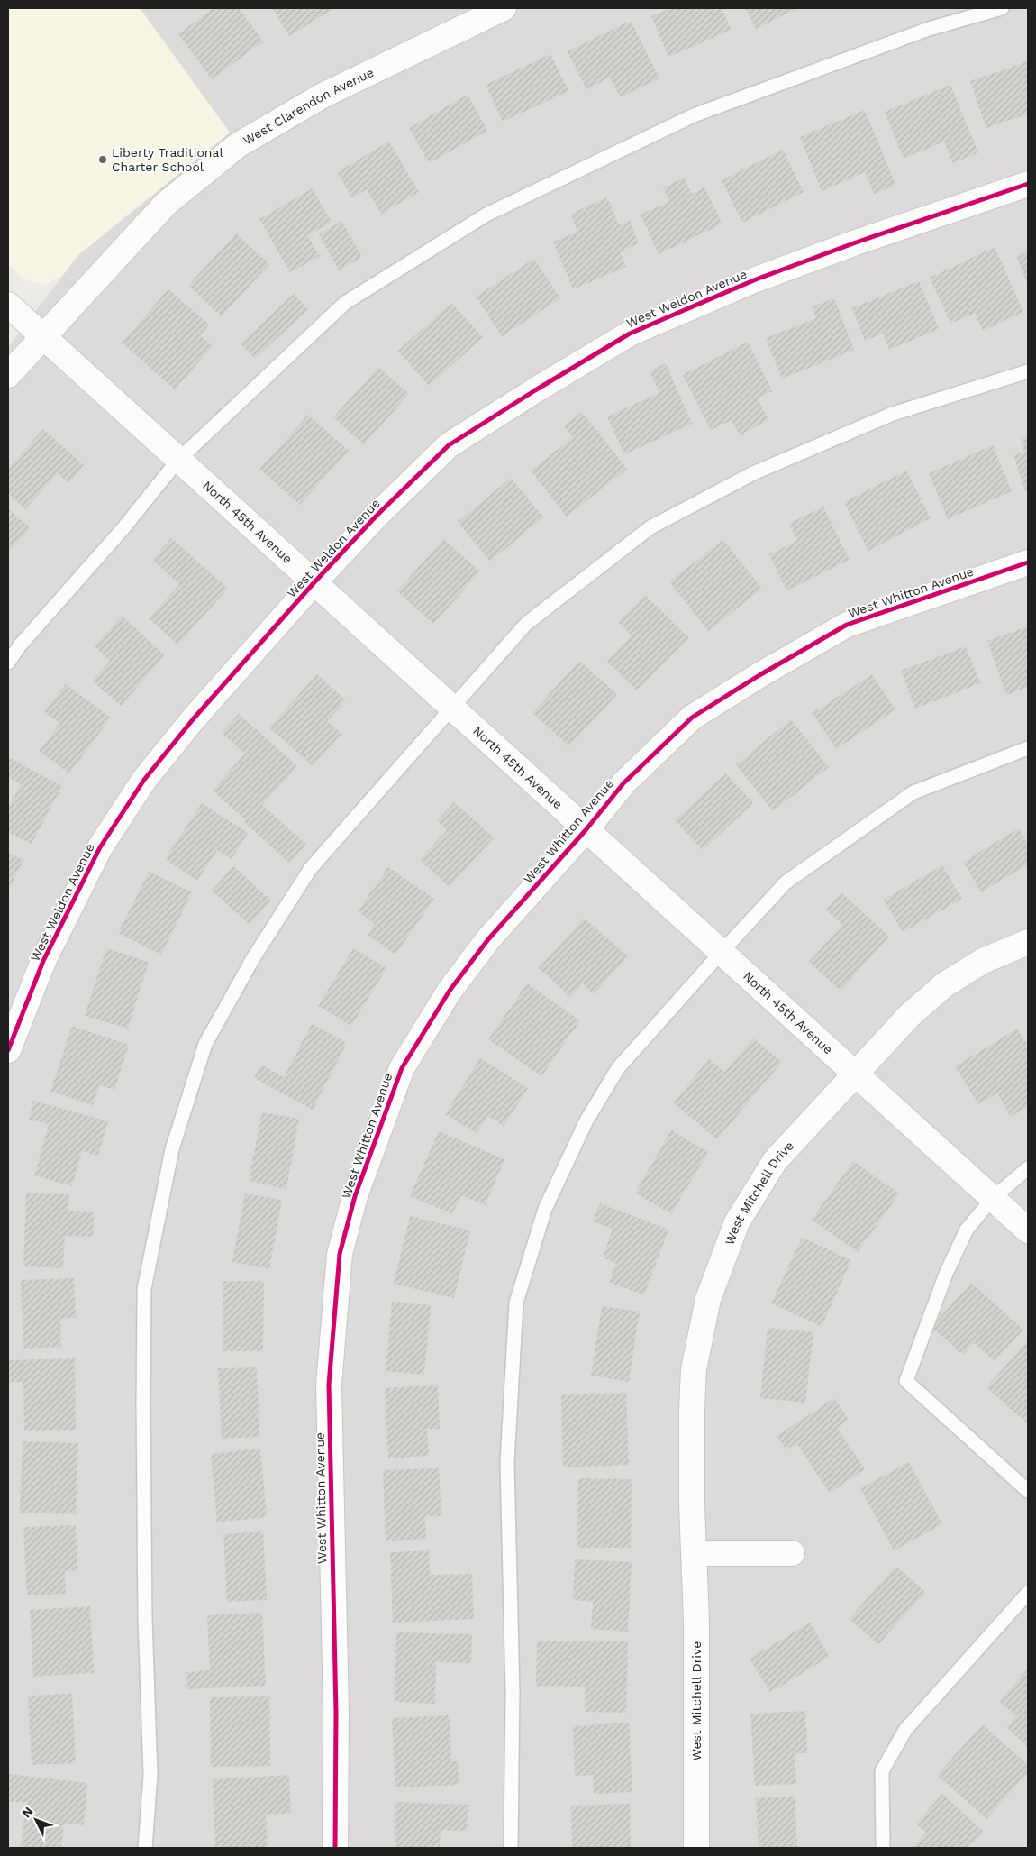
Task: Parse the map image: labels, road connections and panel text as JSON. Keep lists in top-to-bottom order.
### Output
{
  "streets": {
    "street": [
      "West Clarendon Avenue",
      "West Weldon Avenue",
      "North 45th Avenue",
      "West Whitton Avenue",
      "West Mitchell Drive"
    ]
  },
  "crossings": [
    ["West Clarendon Avenue", "North 45th Avenue"],
    ["West Weldon Avenue", "North 45th Avenue"],
    ["North 45th Avenue", "West Whitton Avenue"],
    ["North 45th Avenue", "West Mitchell Drive"]
  ],
  "places": ["Liberty Traditional Charter School"],
  "north": "top left"
}
